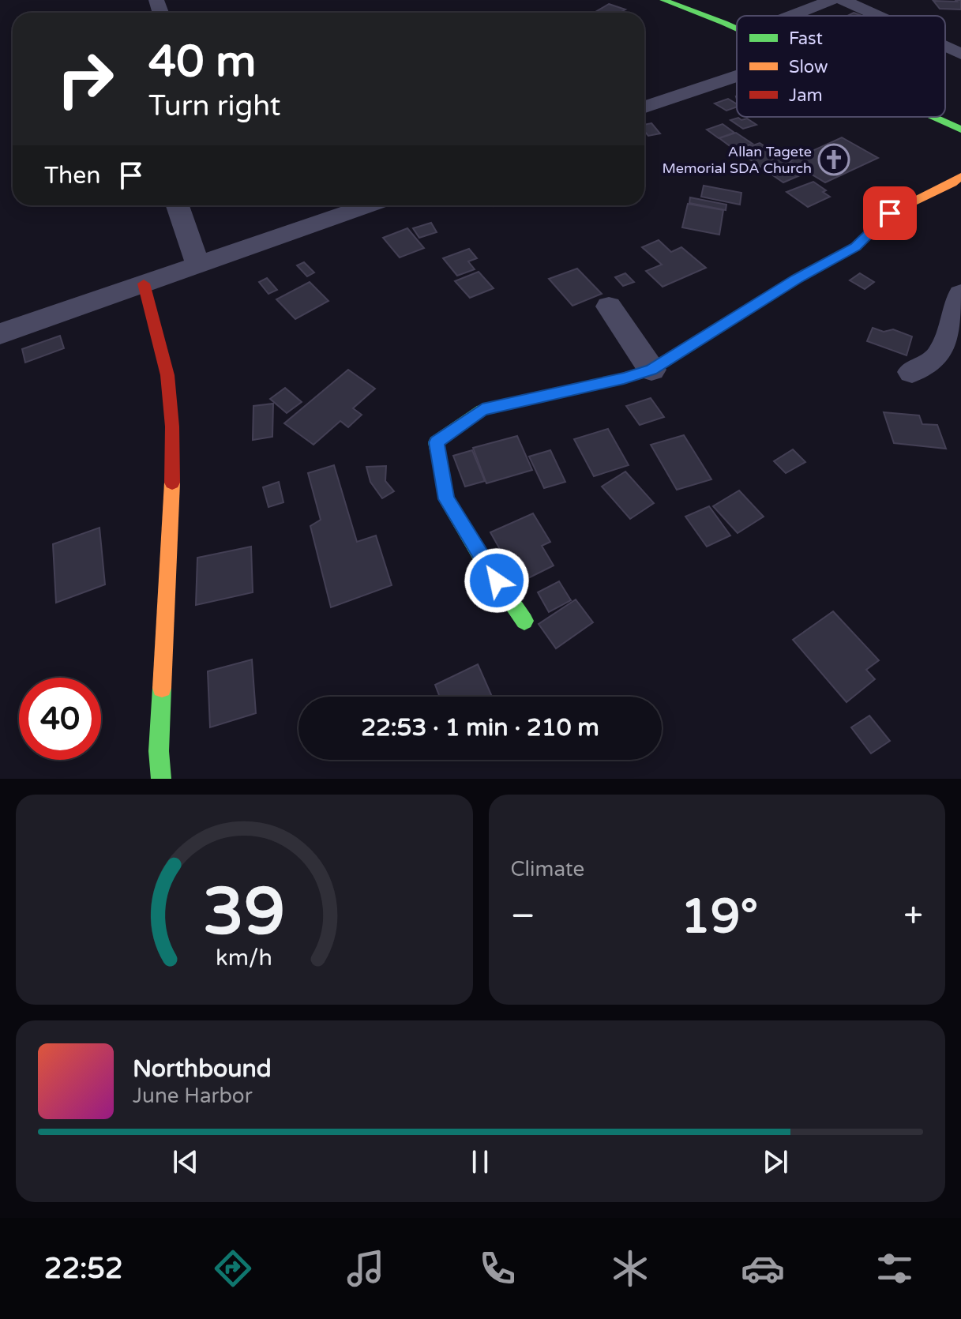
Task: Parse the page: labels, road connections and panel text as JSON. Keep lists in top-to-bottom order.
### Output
{
  "places": {
    "church": ["Allan Tagete Memorial SDA Church"]
  },
  "legend": ["Fast", "Slow", "Jam"],
  "page": {
    "turn": ["40 m", "Turn right"],
    "then": "Then",
    "limit": "40",
    "trip": "22:53 · 1 min · 210 m",
    "tile": "Climate",
    "heat": ["−", "19°", "+"],
    "song": ["Northbound", "June Harbor"],
    "tabs": "22:52",
    "gauge": ["39", "km/h"]
  }
}
